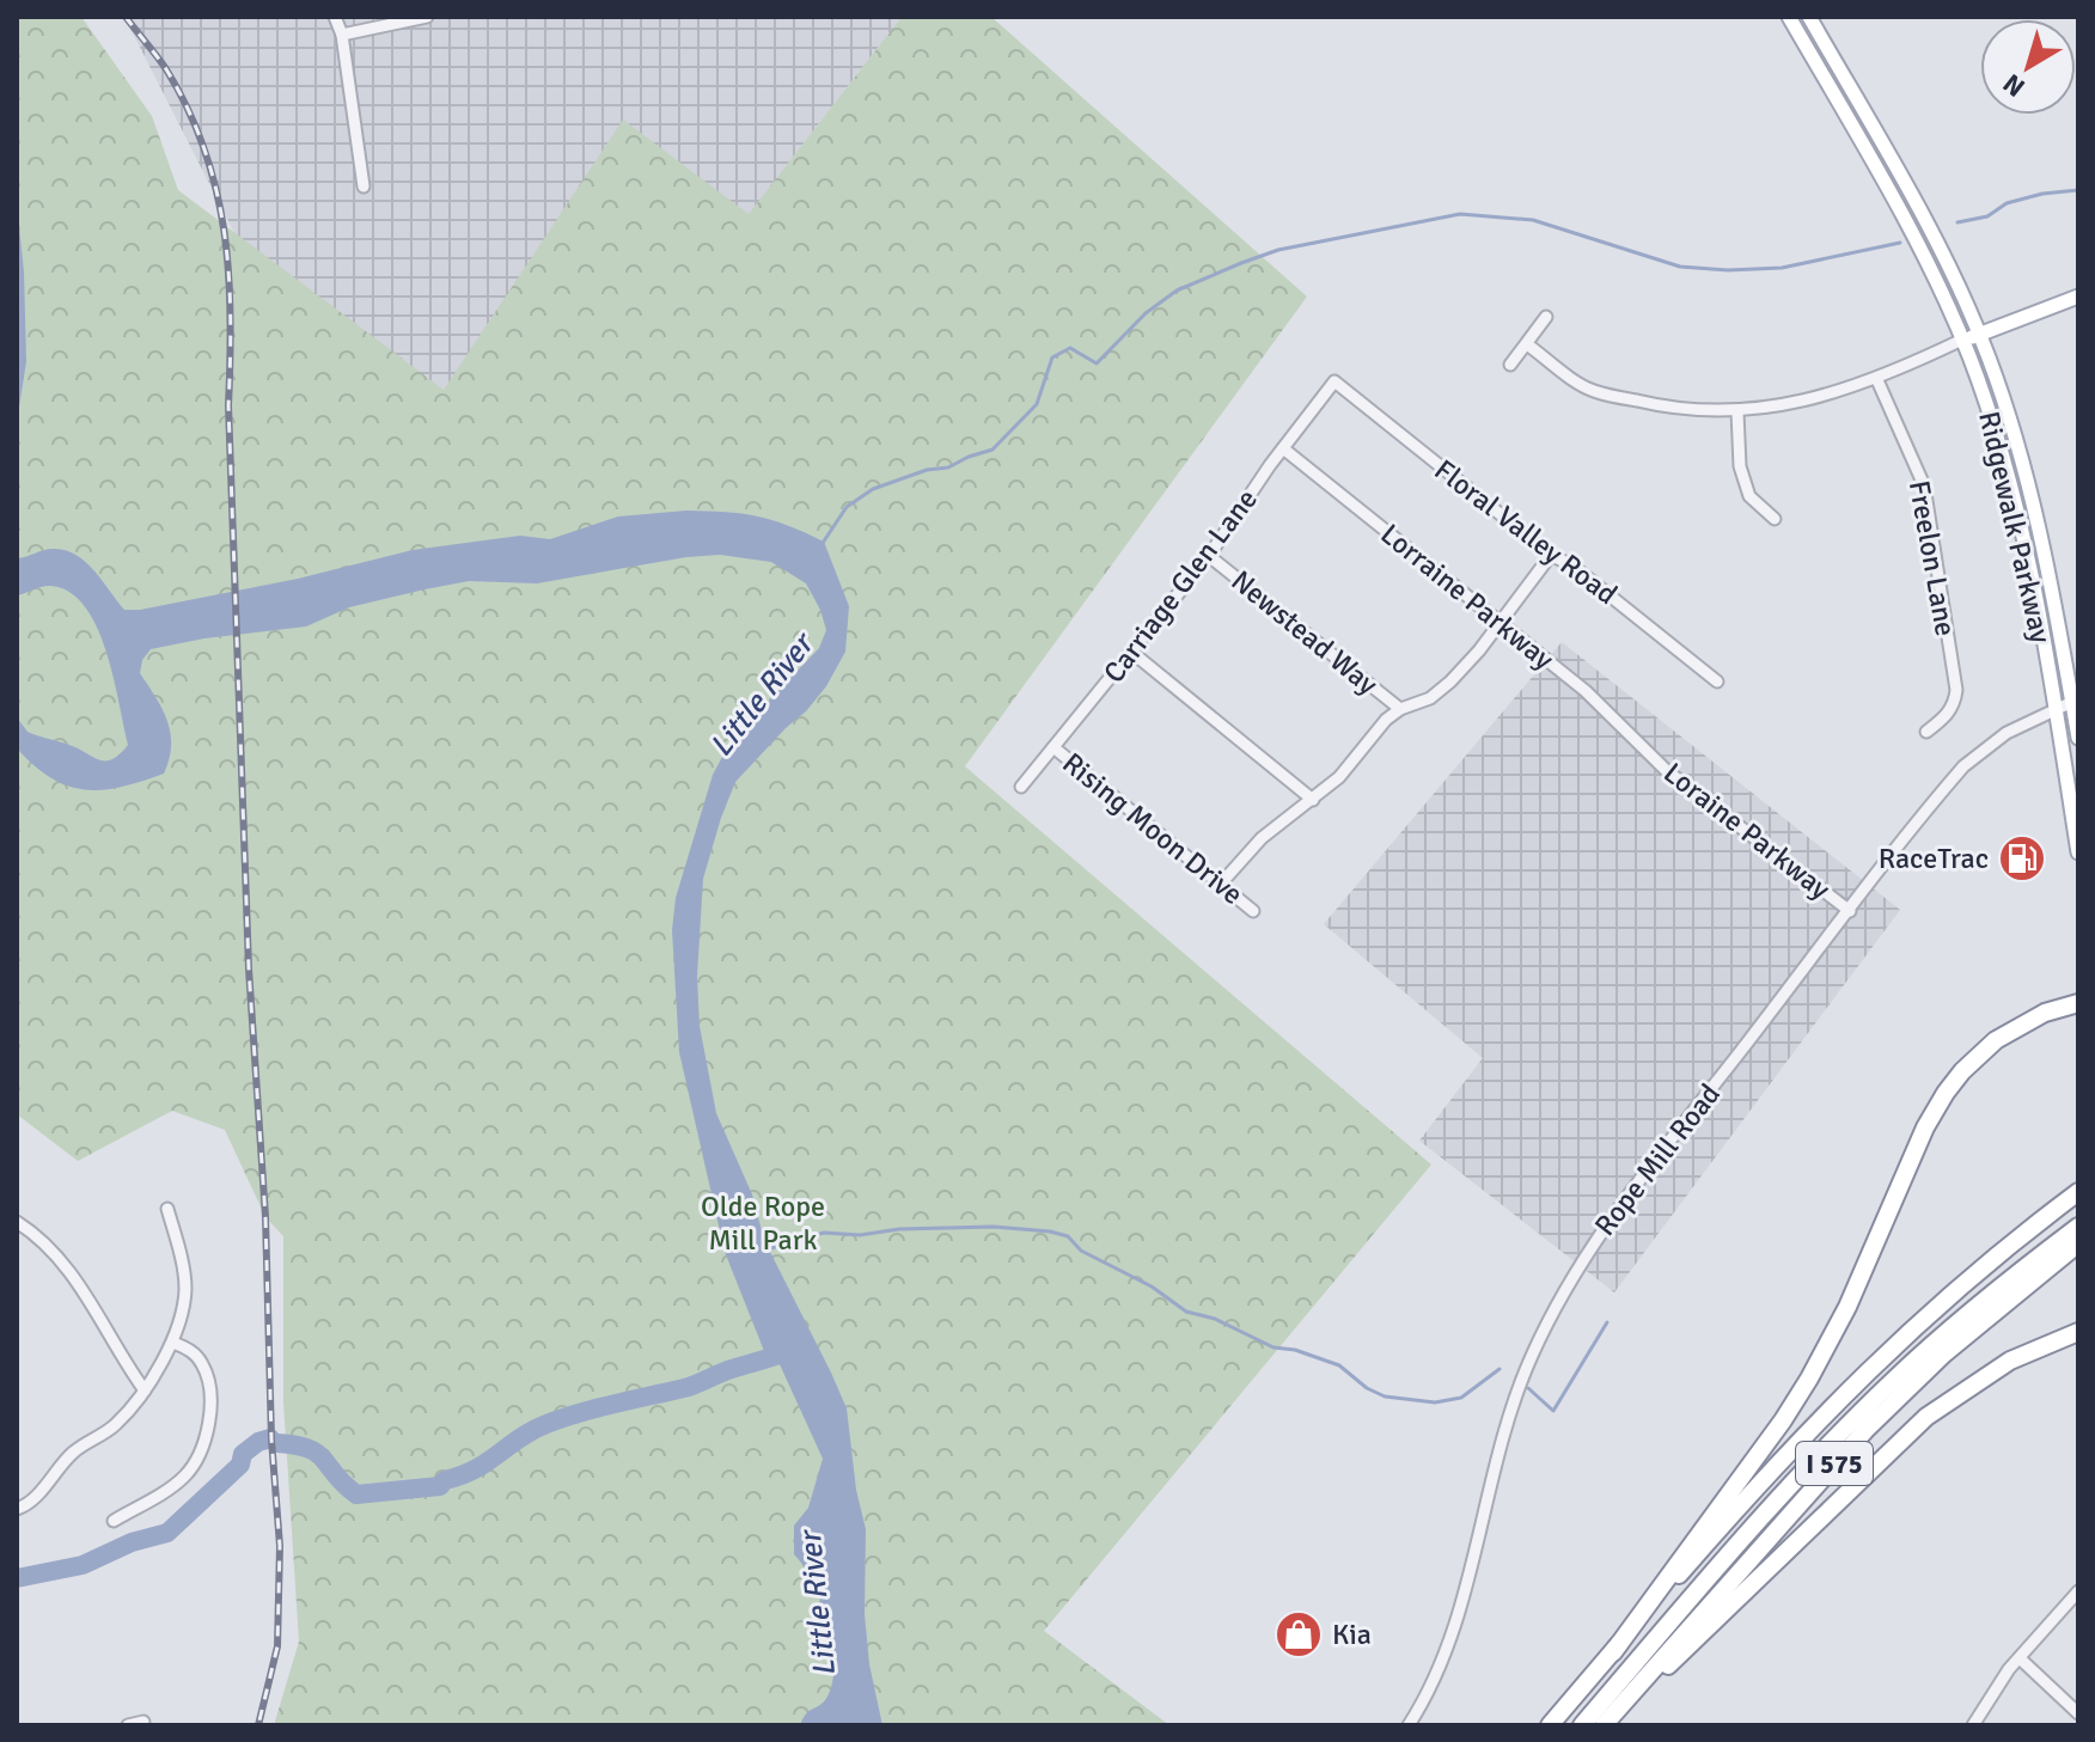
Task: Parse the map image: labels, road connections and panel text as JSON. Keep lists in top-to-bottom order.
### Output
{
  "streets": {
    "highway": ["I 575"],
    "main road": ["Ridgewalk Parkway"],
    "street": [
      "Floral Valley Road",
      "Freelon Lane",
      "Carriage Glen Lane",
      "Lorraine Parkway",
      "Newstead Way",
      "Rising Moon Drive",
      "Loraine Parkway",
      "Rope Mill Road"
    ]
  },
  "crossings": [
    ["Ridgewalk Parkway", "Rope Mill Road"],
    ["Floral Valley Road", "Carriage Glen Lane"],
    ["Carriage Glen Lane", "Lorraine Parkway"],
    ["Carriage Glen Lane", "Newstead Way"],
    ["Carriage Glen Lane", "Rising Moon Drive"],
    ["Lorraine Parkway", "Loraine Parkway"],
    ["Loraine Parkway", "Rope Mill Road"]
  ],
  "water": ["Little River"],
  "parks": ["Olde Rope Mill Park"],
  "places": {
    "fuel station": ["RaceTrac"],
    "shop": ["Kia"]
  },
  "north": "bottom left"
}
